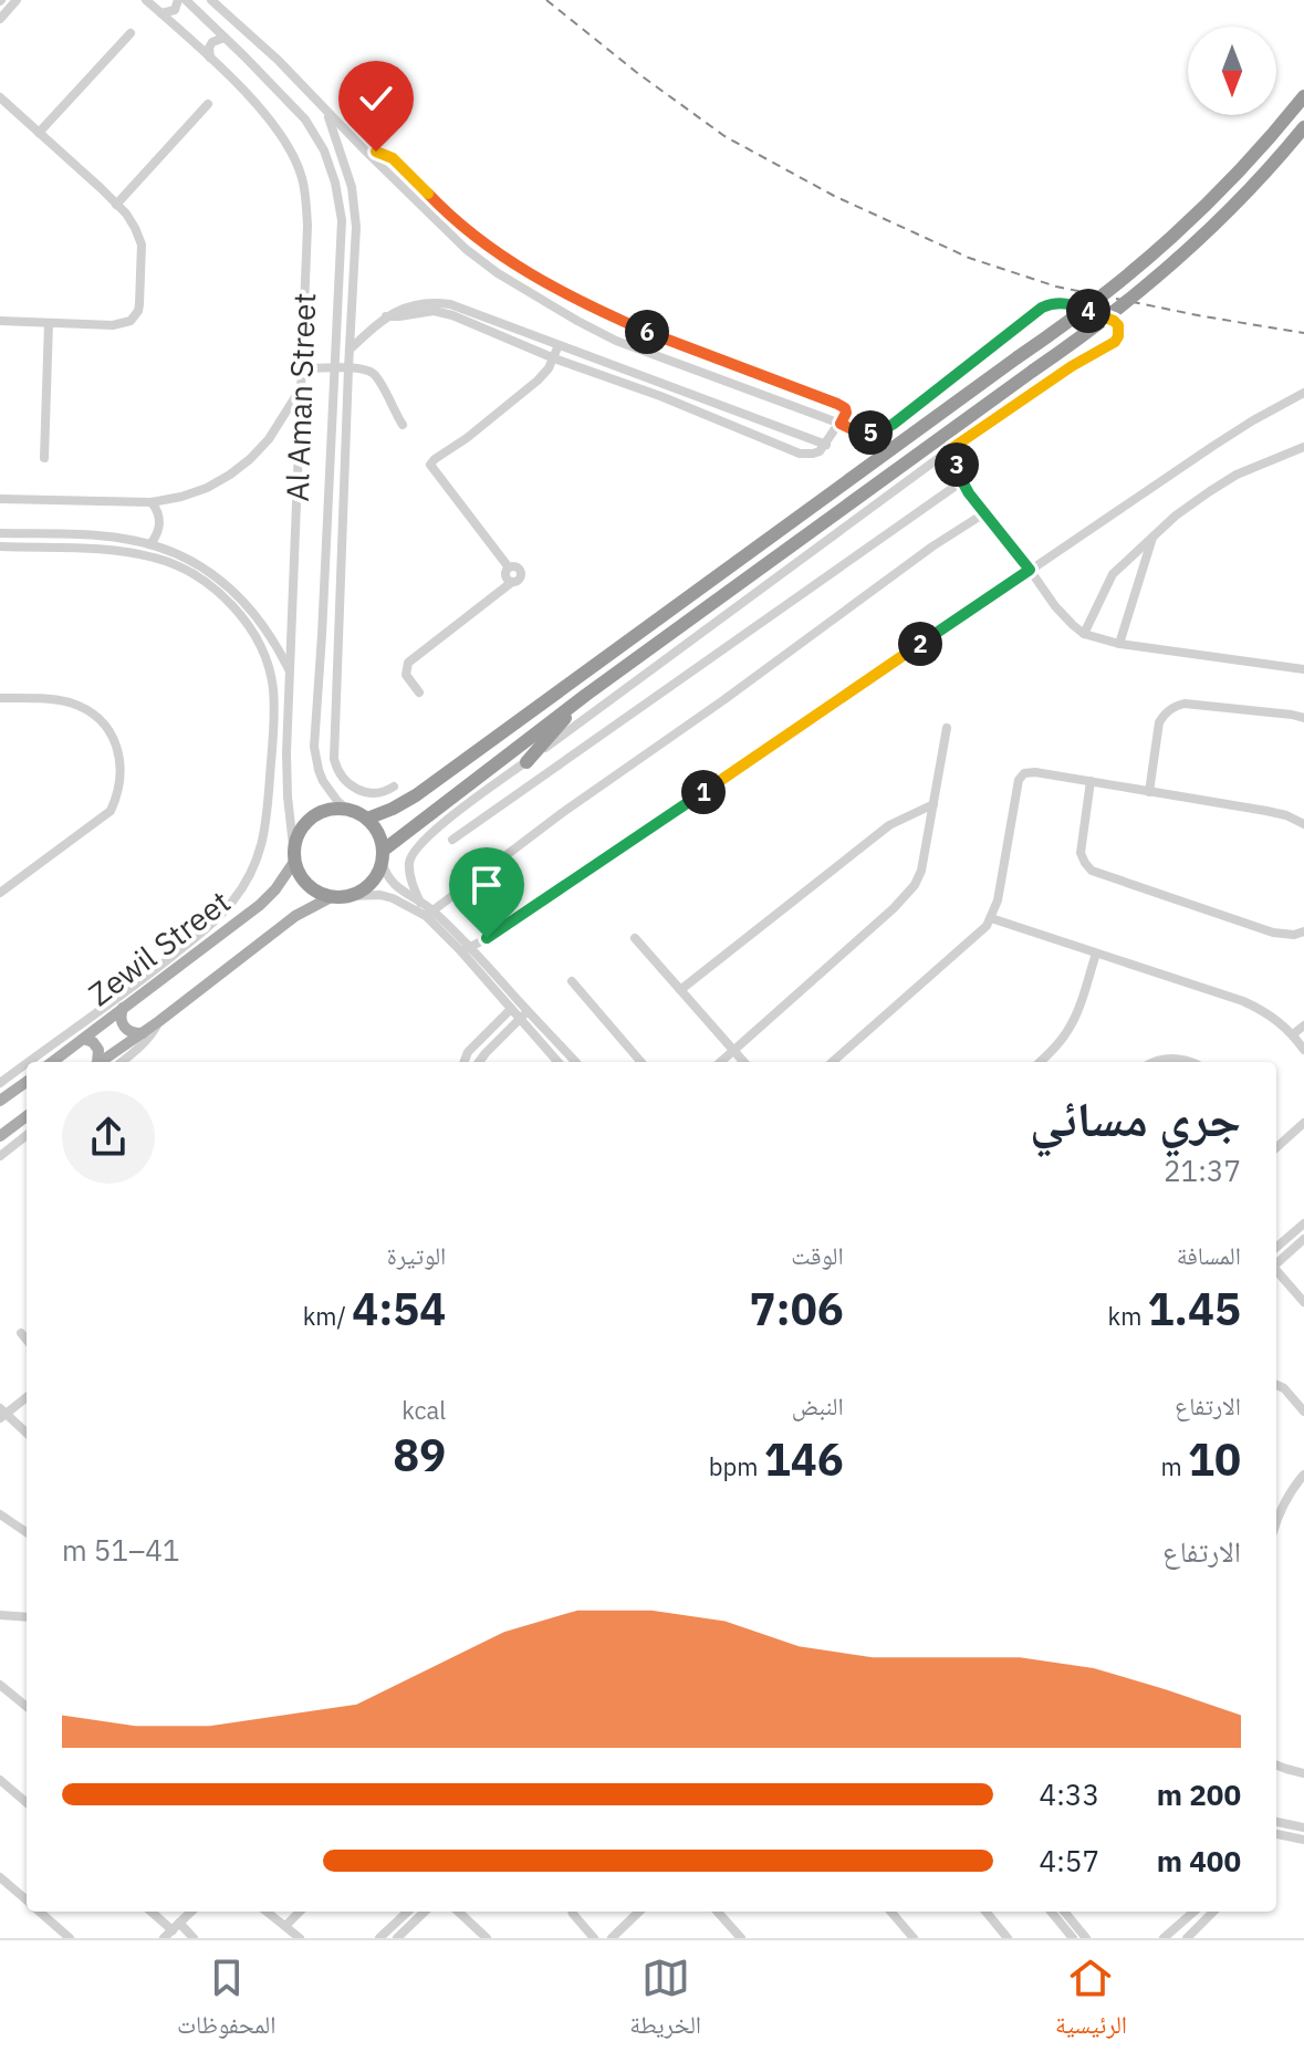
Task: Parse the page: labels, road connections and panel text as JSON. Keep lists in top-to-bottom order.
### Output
{
  "streets": {
    "main road": ["Zewil Street"],
    "street": ["Al Aman Street"]
  },
  "crossings": [
    ["Al Aman Street", "Zewil Street"]
  ],
  "north": "bottom",
  "page": {
    "pins": [
      "4",
      "6",
      "5",
      "3",
      "2",
      "1"
    ],
    "heading": ["جري مسائي", "21:37"],
    "stats": [
      ["المسافة", "1.45 km"],
      ["الوقت", "7:06"],
      ["الوتيرة", "4:54 /km"],
      ["الارتفاع", "10 m"],
      ["النبض", "146 bpm"],
      ["kcal", "89"]
    ],
    "chart": ["الارتفاع", "41–51 m"],
    "list": [
      {
        "name": "200 m",
        "note": "4:33"
      },
      {
        "name": "400 m",
        "note": "4:57"
      }
    ],
    "tabs": ["الرئيسية", "الخريطة", "المحفوظات"]
  }
}
